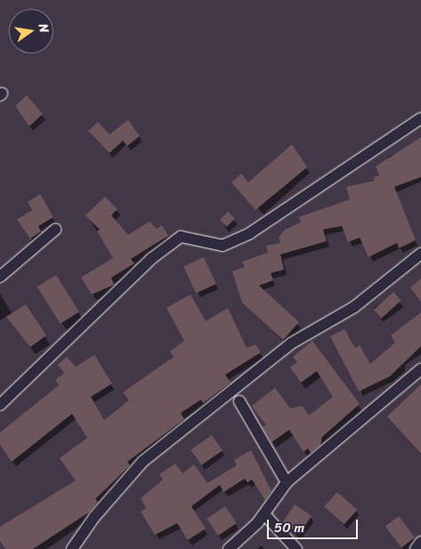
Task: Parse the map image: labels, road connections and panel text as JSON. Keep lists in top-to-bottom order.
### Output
{
  "scale_bar": "50 m",
  "north": "right"
}
